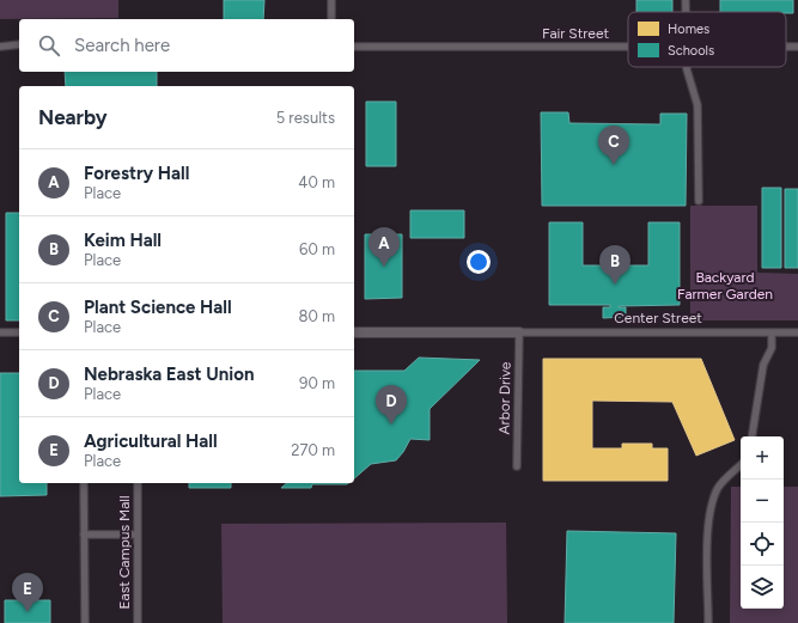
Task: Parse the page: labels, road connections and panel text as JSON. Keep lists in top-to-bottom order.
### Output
{
  "streets": {
    "lane": [
      "Fair Street",
      "Center Street",
      "Arbor Drive",
      "East Campus Mall"
    ]
  },
  "crossings": [
    ["Center Street", "Arbor Drive"]
  ],
  "parks": ["Backyard Farmer Garden"],
  "legend": ["Homes", "Schools"],
  "page": {
    "search": "Search here",
    "heading": ["Nearby", "5 results"],
    "pins": [
      "C",
      "A",
      "B",
      "D",
      "E"
    ],
    "list": [
      {
        "mark": "A",
        "name": "Forestry Hall",
        "note": "Place",
        "value": "40 m"
      },
      {
        "mark": "B",
        "name": "Keim Hall",
        "note": "Place",
        "value": "60 m"
      },
      {
        "mark": "C",
        "name": "Plant Science Hall",
        "note": "Place",
        "value": "80 m"
      },
      {
        "mark": "D",
        "name": "Nebraska East Union",
        "note": "Place",
        "value": "90 m"
      },
      {
        "mark": "E",
        "name": "Agricultural Hall",
        "note": "Place",
        "value": "270 m"
      }
    ],
    "map_buttons": ["+", "−"]
  }
}
